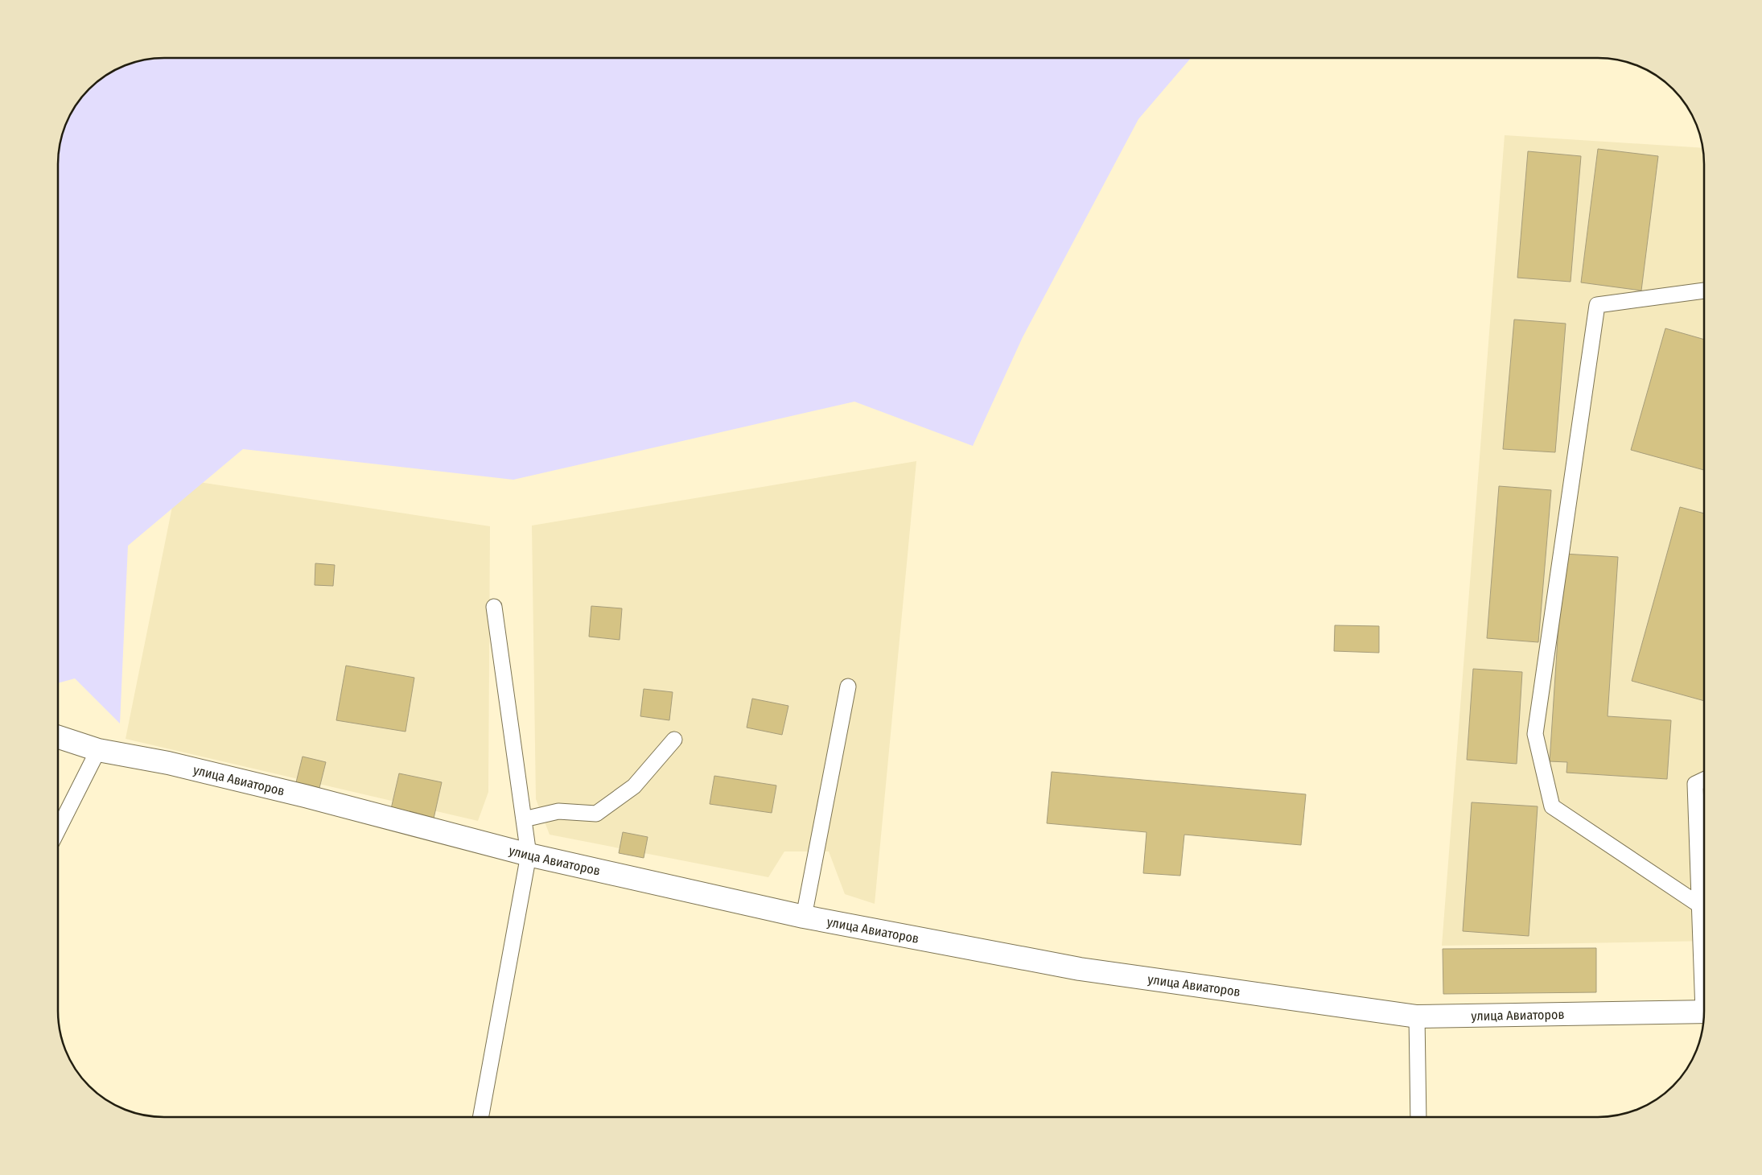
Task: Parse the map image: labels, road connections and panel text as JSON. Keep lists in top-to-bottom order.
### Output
{
  "streets": {
    "street": ["улица Авиаторов"]
  }
}
